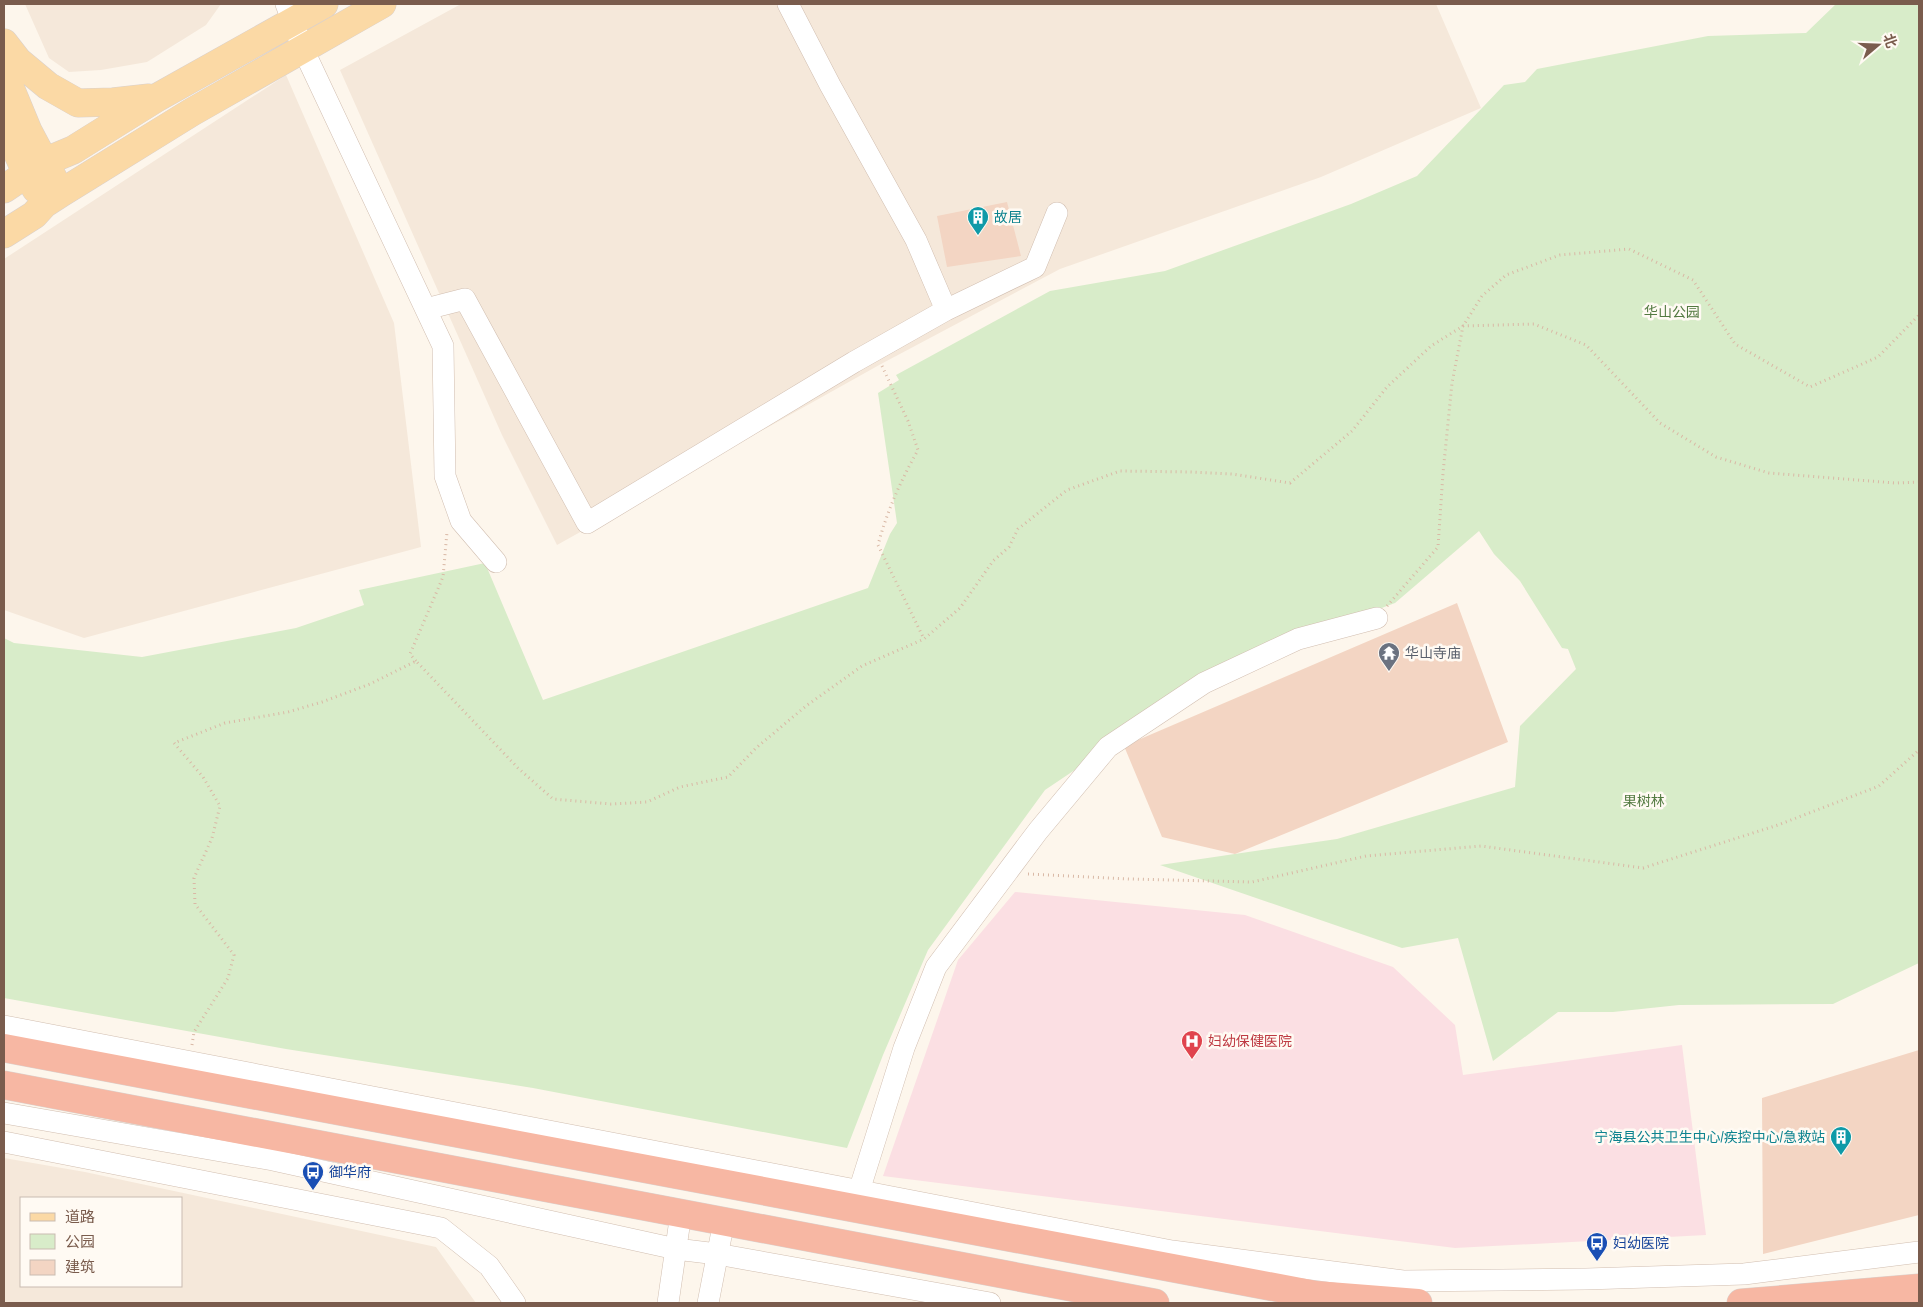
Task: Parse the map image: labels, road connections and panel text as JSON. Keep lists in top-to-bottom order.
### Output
{
  "parks": ["华山公园", "果树林"],
  "places": {
    "building": ["故居", "宁海县公共卫生中心/疾控中心/急救站"],
    "temple": ["华山寺庙"],
    "hospital": ["妇幼保健医院"],
    "bus stop": ["御华府", "妇幼医院"]
  },
  "legend": ["道路", "公园", "建筑"],
  "north": "right"
}
